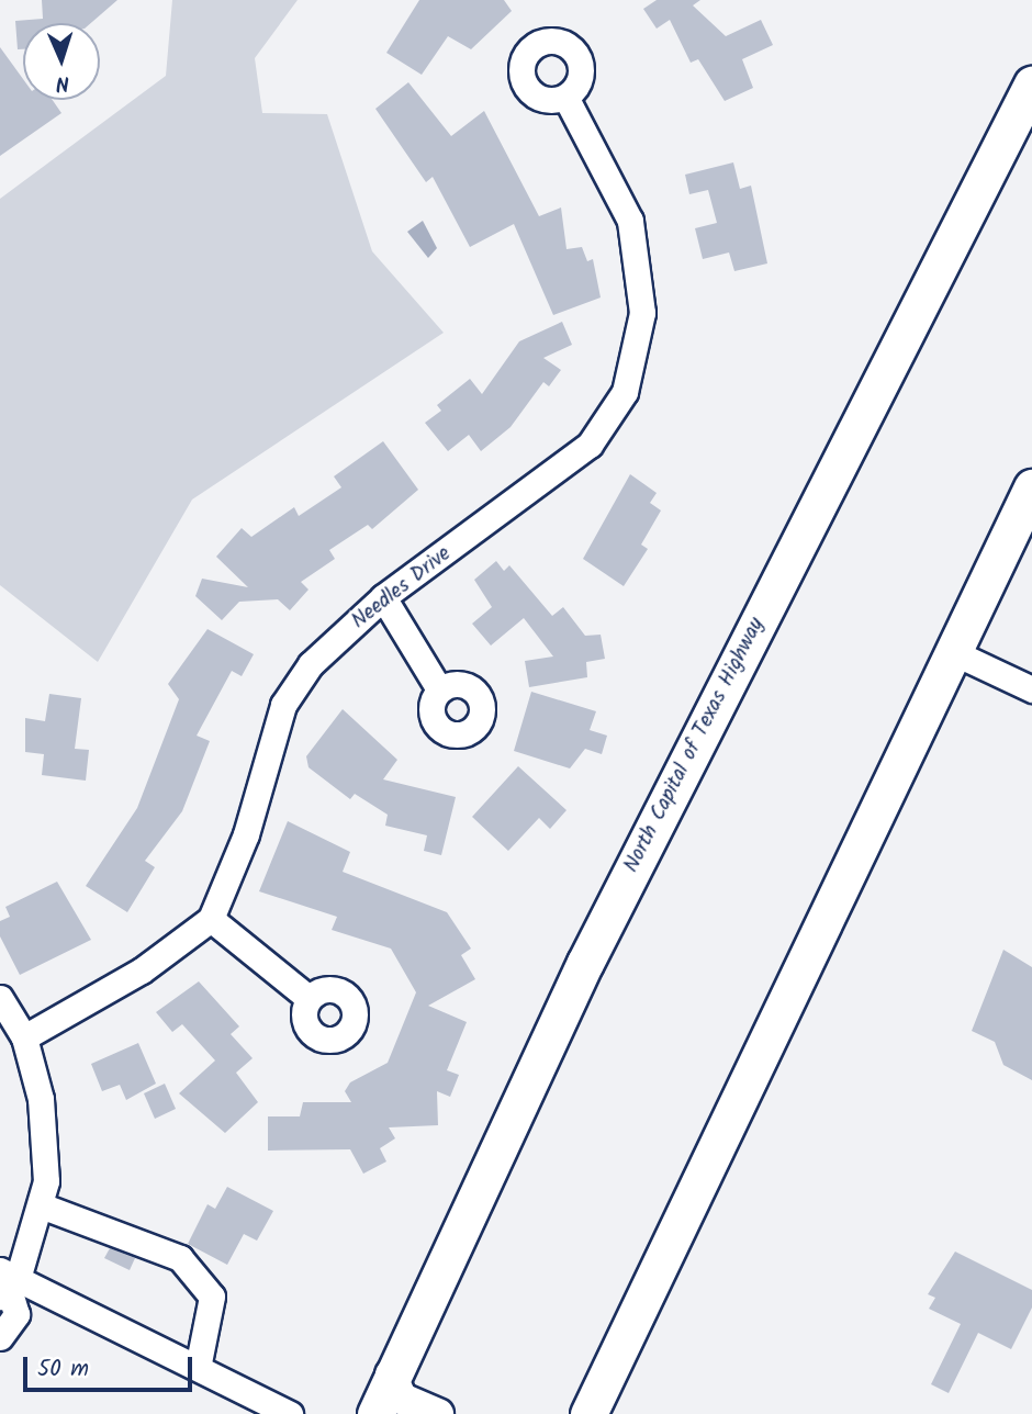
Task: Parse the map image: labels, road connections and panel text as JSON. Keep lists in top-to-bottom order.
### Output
{
  "streets": {
    "highway": ["North Capital of Texas Highway"],
    "street": ["Needles Drive"]
  },
  "scale_bar": "50 m",
  "north": "bottom"
}
